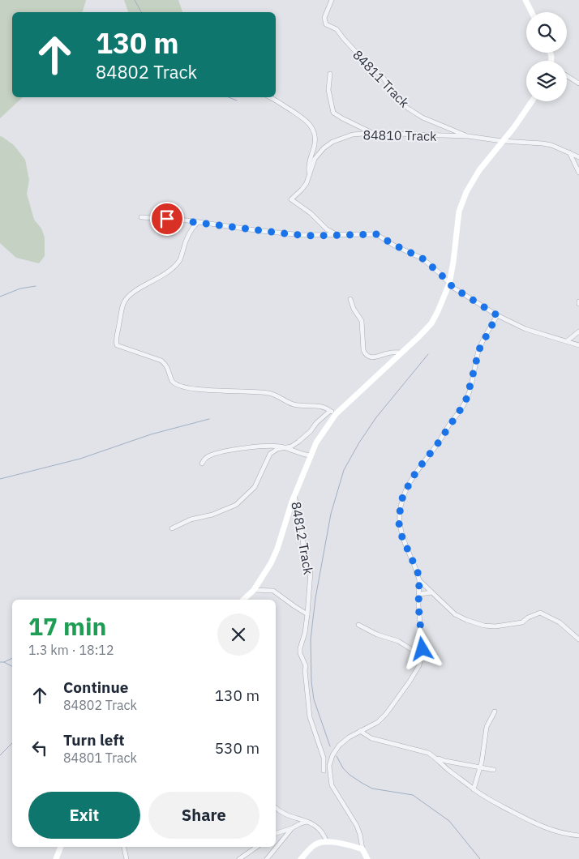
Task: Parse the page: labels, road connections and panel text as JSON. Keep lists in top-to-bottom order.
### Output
{
  "streets": {
    "street": ["84811 Track", "84810 Track", "84812 Track"]
  },
  "crossings": [
    ["84811 Track", "84810 Track"]
  ],
  "page": {
    "turn": ["130 m", "84802 Track"],
    "heading": ["17 min", "1.3 km · 18:12"],
    "list": [
      {
        "name": "Continue",
        "note": "84802 Track",
        "value": "130 m"
      },
      {
        "name": "Turn left",
        "note": "84801 Track",
        "value": "530 m"
      }
    ],
    "buttons": ["Exit", "Share"]
  }
}
